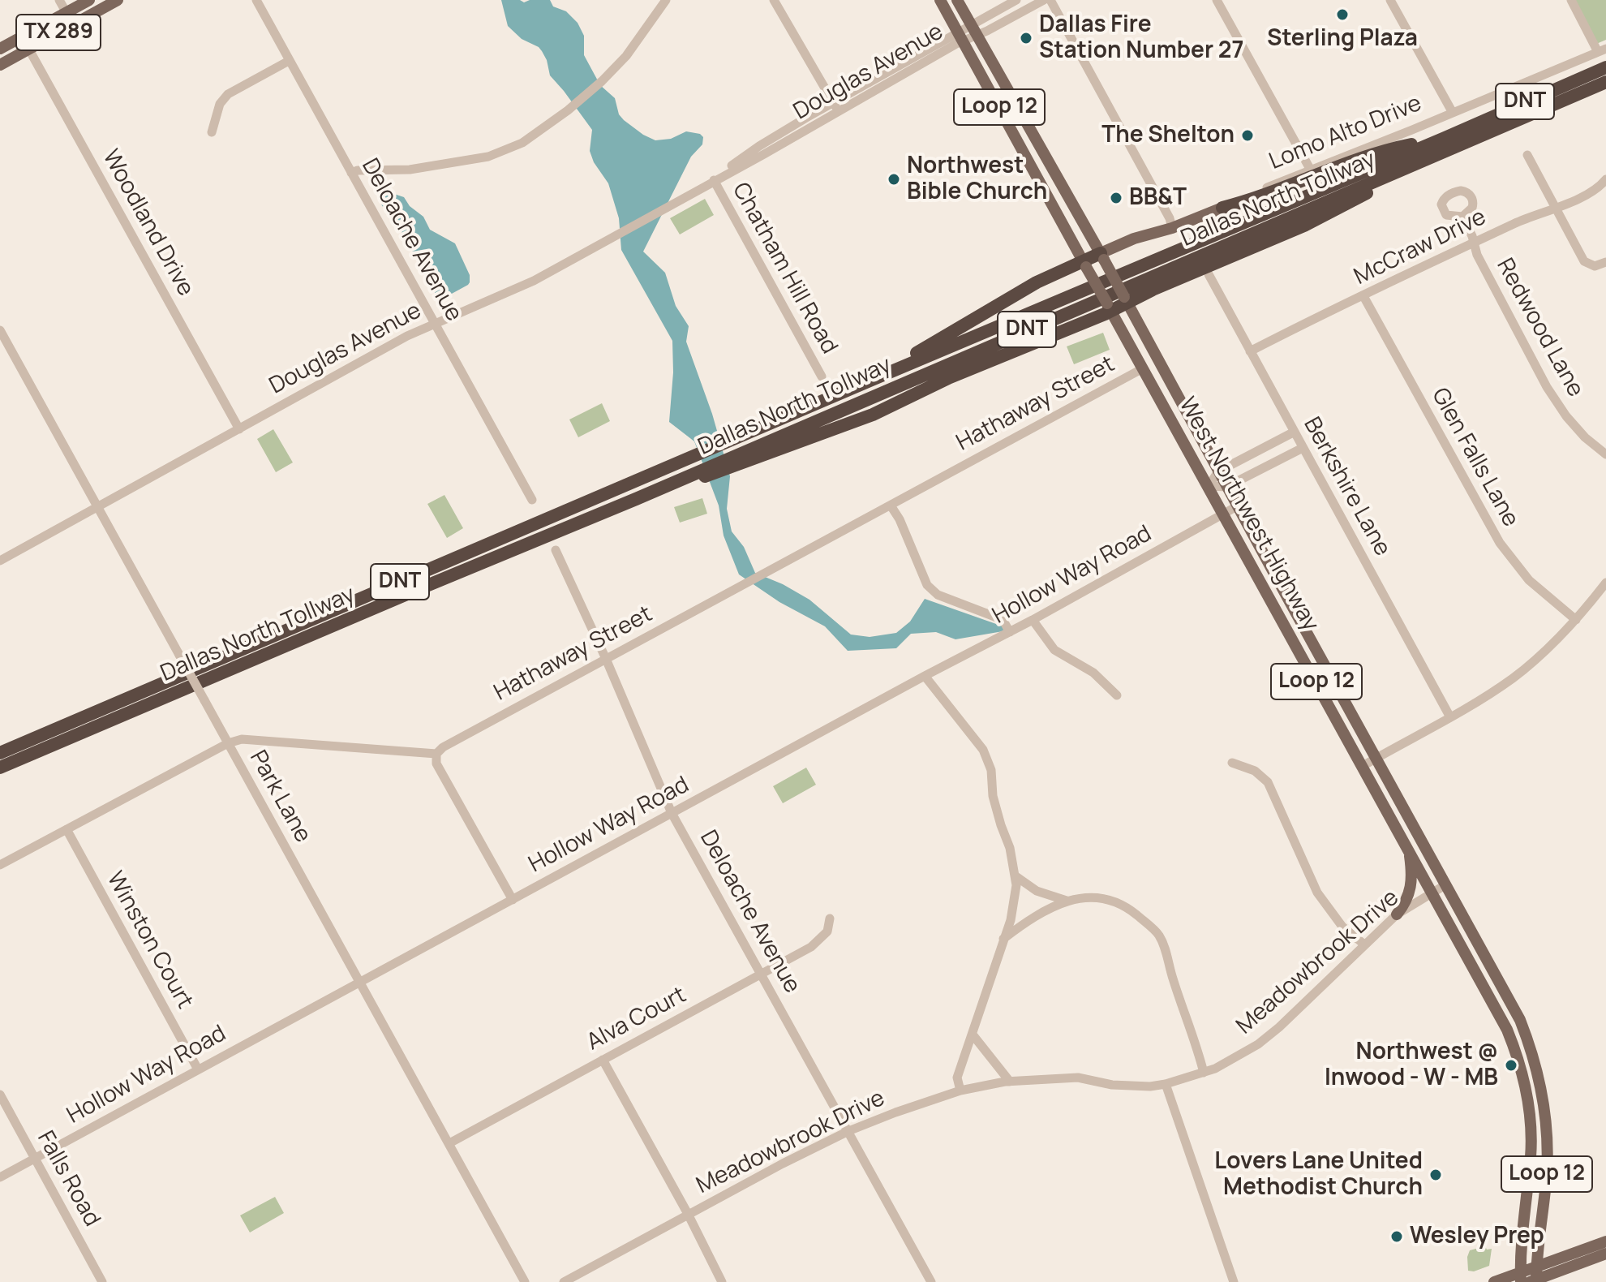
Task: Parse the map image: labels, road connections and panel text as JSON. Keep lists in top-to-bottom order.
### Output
{
  "streets": {
    "highway": ["DNT", "Dallas North Tollway"],
    "main road": [
      "TX 289",
      "Loop 12",
      "Lomo Alto Drive",
      "West Northwest Highway"
    ],
    "street": [
      "Douglas Avenue",
      "Woodland Drive",
      "Deloache Avenue",
      "McCraw Drive",
      "Chatham Hill Road",
      "Redwood Lane",
      "Hathaway Street",
      "Glen Falls Lane",
      "Berkshire Lane",
      "Hollow Way Road",
      "Park Lane",
      "Winston Court",
      "Meadowbrook Drive",
      "Alva Court",
      "Falls Road"
    ]
  },
  "crossings": [
    ["TX 289", "Woodland Drive"],
    ["Douglas Avenue", "Woodland Drive"],
    ["Douglas Avenue", "Deloache Avenue"],
    ["Douglas Avenue", "Chatham Hill Road"],
    ["Douglas Avenue", "West Northwest Highway"],
    ["Douglas Avenue", "Park Lane"],
    ["Lomo Alto Drive", "West Northwest Highway"],
    ["Deloache Avenue", "Hathaway Street"],
    ["Deloache Avenue", "Hollow Way Road"],
    ["Deloache Avenue", "Meadowbrook Drive"],
    ["Deloache Avenue", "Alva Court"],
    ["McCraw Drive", "Redwood Lane"],
    ["McCraw Drive", "Glen Falls Lane"],
    ["McCraw Drive", "Berkshire Lane"],
    ["Hathaway Street", "West Northwest Highway"],
    ["West Northwest Highway", "Hollow Way Road"],
    ["West Northwest Highway", "Meadowbrook Drive"],
    ["Hollow Way Road", "Park Lane"],
    ["Hollow Way Road", "Winston Court"],
    ["Hollow Way Road", "Falls Road"],
    ["Park Lane", "Alva Court"]
  ],
  "places": [
    "Sterling Plaza",
    "Dallas Fire Station Number 27",
    "The Shelton",
    "Northwest Bible Church",
    "BB&T",
    "Northwest @ Inwood - W - MB",
    "Lovers Lane United Methodist Church",
    "Wesley Prep"
  ]
}
